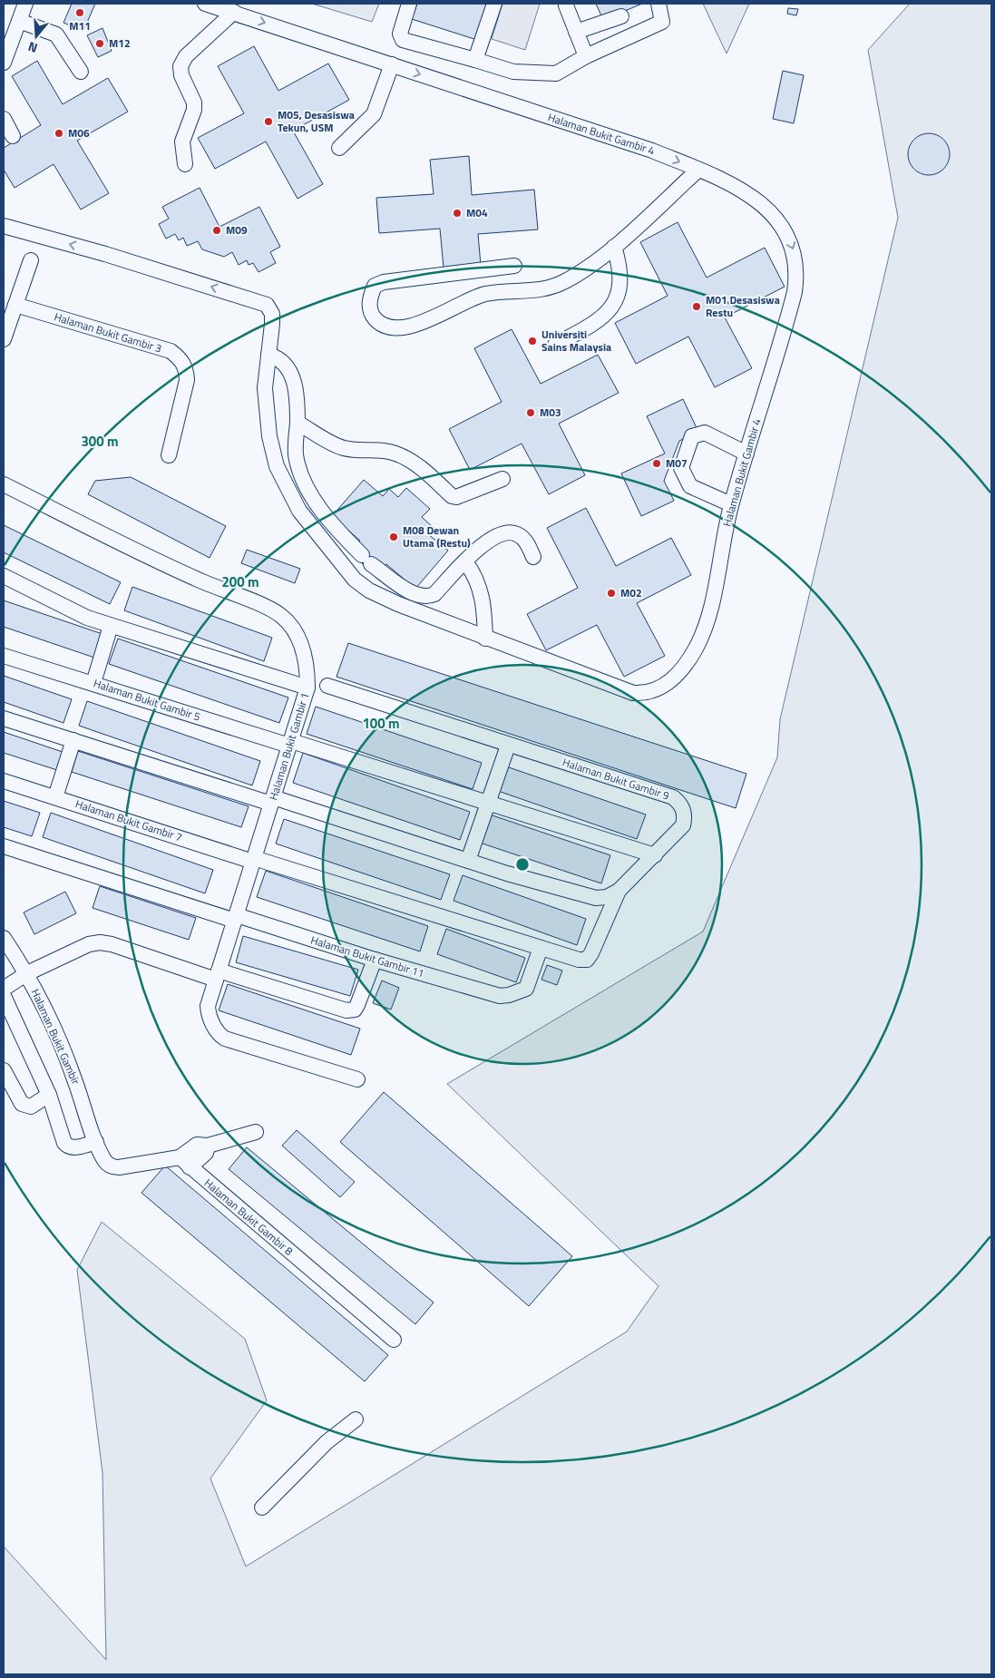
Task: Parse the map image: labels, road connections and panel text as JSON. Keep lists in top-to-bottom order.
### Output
{
  "streets": {
    "street": [
      "Halaman Bukit Gambir 4",
      "Halaman Bukit Gambir 3",
      "Halaman Bukit Gambir 5",
      "Halaman Bukit Gambir 1",
      "Halaman Bukit Gambir 9",
      "Halaman Bukit Gambir 7",
      "Halaman Bukit Gambir 11",
      "Halaman Bukit Gambir",
      "Halaman Bukit Gambir 8"
    ]
  },
  "crossings": [
    ["Halaman Bukit Gambir 5", "Halaman Bukit Gambir 1"],
    ["Halaman Bukit Gambir 5", "Halaman Bukit Gambir 9"],
    ["Halaman Bukit Gambir 1", "Halaman Bukit Gambir 9"],
    ["Halaman Bukit Gambir 1", "Halaman Bukit Gambir 7"],
    ["Halaman Bukit Gambir 1", "Halaman Bukit Gambir 11"],
    ["Halaman Bukit Gambir 9", "Halaman Bukit Gambir 7"],
    ["Halaman Bukit Gambir 7", "Halaman Bukit Gambir 11"]
  ],
  "places": [
    "M11",
    "M12",
    "M05, Desasiswa Tekun, USM",
    "M06",
    "M04",
    "M09",
    "M01 Desasiswa Restu",
    "Universiti Sains Malaysia",
    "M03",
    "M07",
    "M08 Dewan Utama (Restu)",
    "M02"
  ],
  "north": "bottom",
  "rings": ["300 m", "200 m", "100 m"]
}
